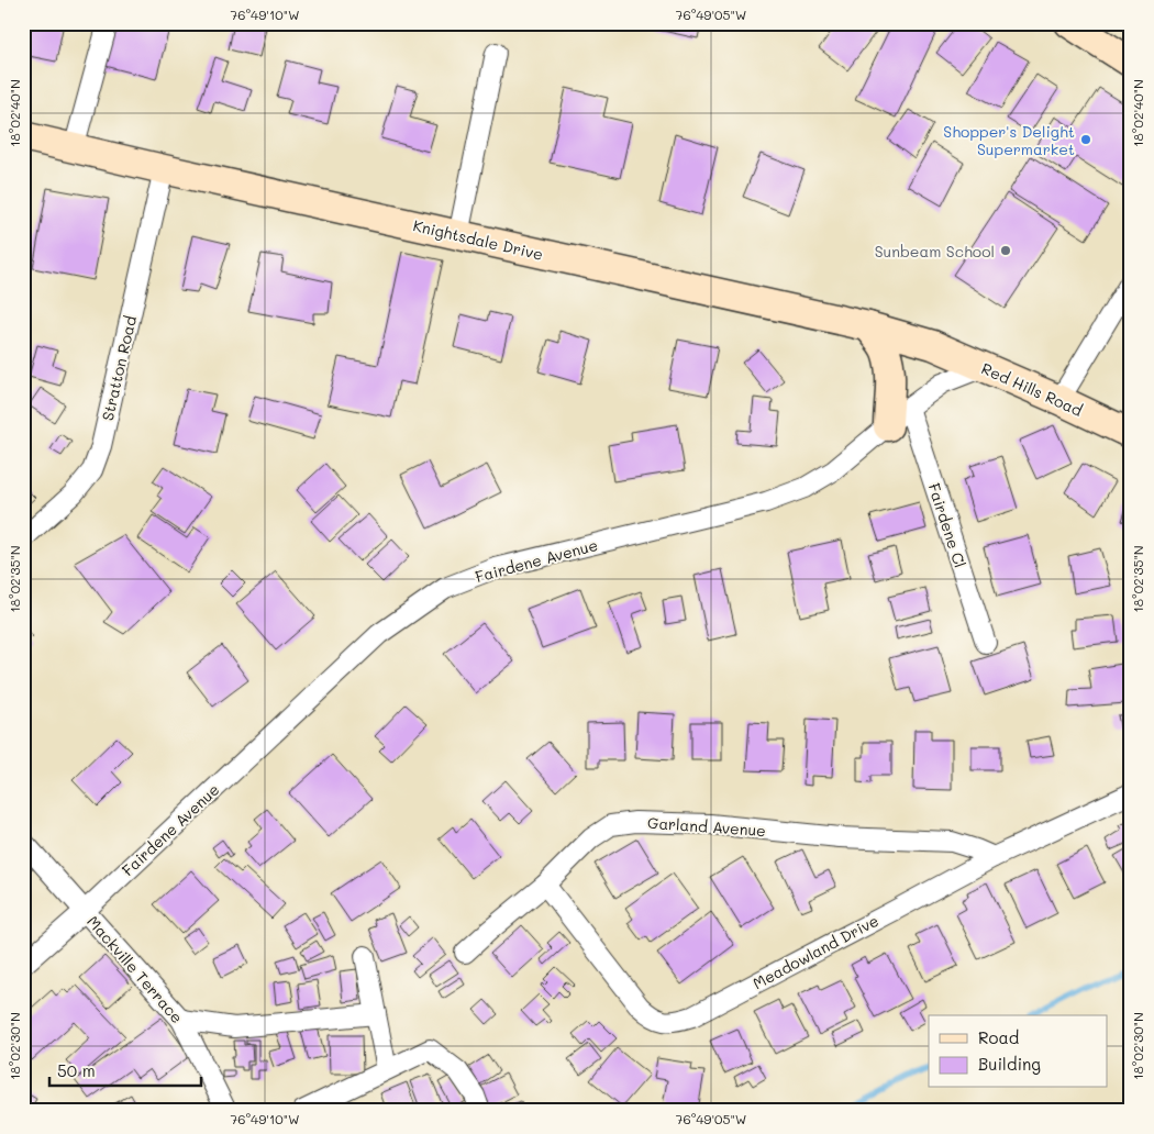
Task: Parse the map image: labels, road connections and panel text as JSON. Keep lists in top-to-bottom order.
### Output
{
  "streets": {
    "main road": ["Knightsdale Drive", "Red Hills Road"],
    "street": [
      "Stratton Road",
      "Fairdene Cl",
      "Fairdene Avenue",
      "Garland Avenue",
      "Meadowland Drive",
      "Mackville Terrace"
    ]
  },
  "crossings": [
    ["Knightsdale Drive", "Stratton Road"],
    ["Knightsdale Drive", "Red Hills Road"],
    ["Red Hills Road", "Fairdene Avenue"],
    ["Fairdene Cl", "Fairdene Avenue"],
    ["Fairdene Avenue", "Mackville Terrace"],
    ["Garland Avenue", "Meadowland Drive"]
  ],
  "places": ["Shopper's Delight Supermarket", "Sunbeam School"],
  "legend": ["Road", "Building"],
  "scale_bar": "50 m",
  "coordinates": [
    "76°49'10\"W",
    "76°49'05\"W",
    "18°02'40\"N",
    "18°02'35\"N",
    "18°02'30\"N"
  ]
}
